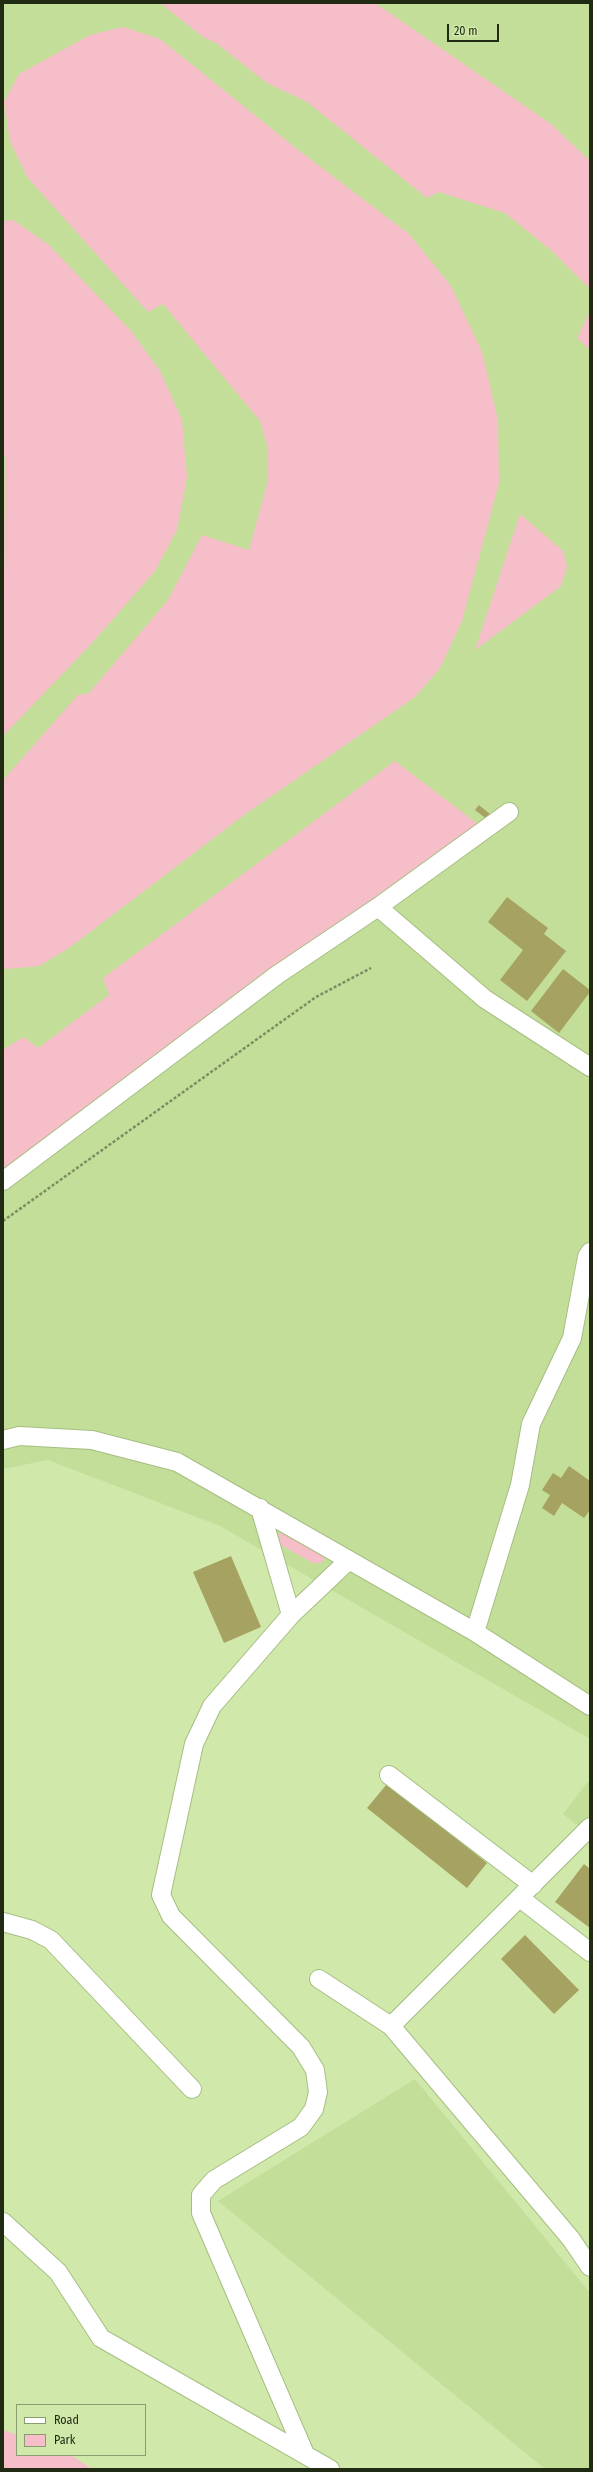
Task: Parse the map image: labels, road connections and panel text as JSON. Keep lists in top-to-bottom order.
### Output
{
  "legend": ["Road", "Park"],
  "scale_bar": "20 m"
}
